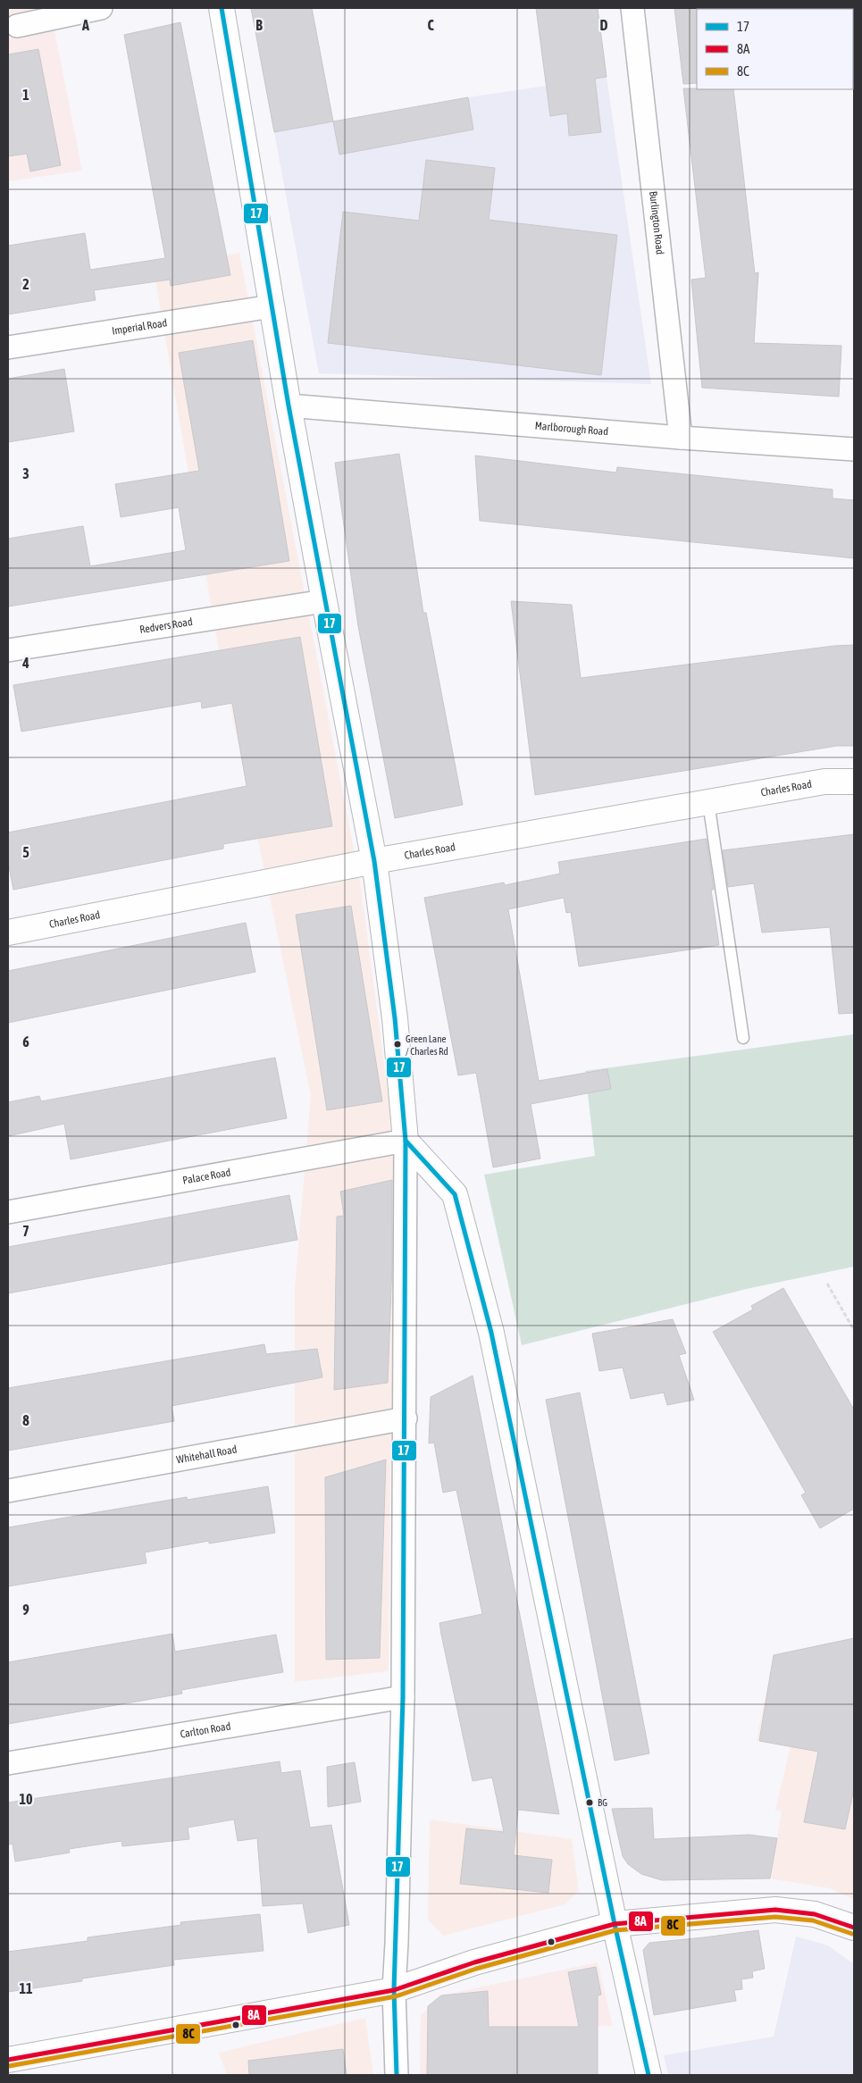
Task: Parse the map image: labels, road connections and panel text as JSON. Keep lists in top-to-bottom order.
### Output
{
  "streets": {
    "street": [
      "Burlington Road",
      "Imperial Road",
      "Marlborough Road",
      "Redvers Road",
      "Charles Road",
      "Palace Road",
      "Whitehall Road",
      "Carlton Road"
    ]
  },
  "crossings": [
    ["Burlington Road", "Marlborough Road"]
  ],
  "places": ["Green Lane / Charles Rd", "BG"],
  "lines": ["transit line 17", "transit line 8A", "transit line 8C"],
  "legend": ["17", "8A", "8C"],
  "grid": {
    "columns": [
      "A",
      "B",
      "C",
      "D"
    ],
    "rows": [
      "1",
      "2",
      "3",
      "4",
      "5",
      "6",
      "7",
      "8",
      "9",
      "10",
      "11"
    ]
  }
}
